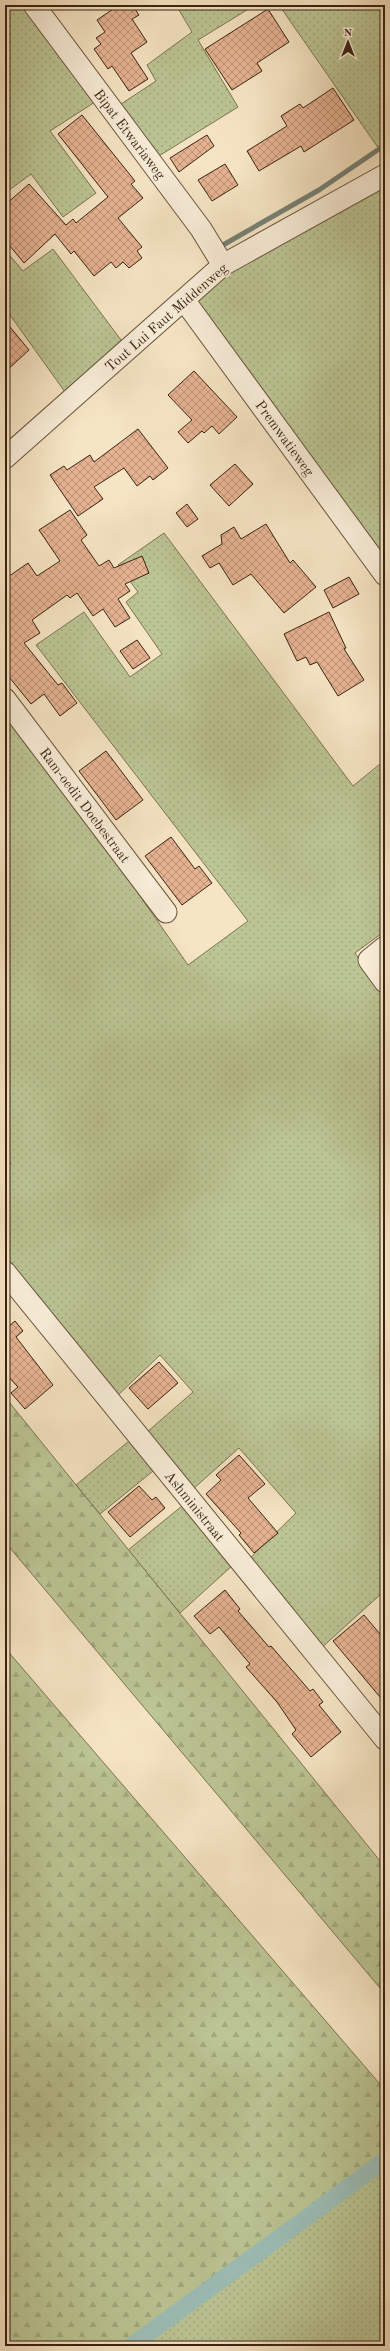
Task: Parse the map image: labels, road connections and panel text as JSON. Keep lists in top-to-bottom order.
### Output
{
  "streets": {
    "street": [
      "Bipat Etwariaweg",
      "Tout Lui Faut Middenweg",
      "Premwatieweg",
      "Ram-oedit Doebestraat",
      "Ashministraat"
    ]
  },
  "crossings": [
    ["Bipat Etwariaweg", "Tout Lui Faut Middenweg"],
    ["Tout Lui Faut Middenweg", "Premwatieweg"]
  ],
  "north": "top"
}
